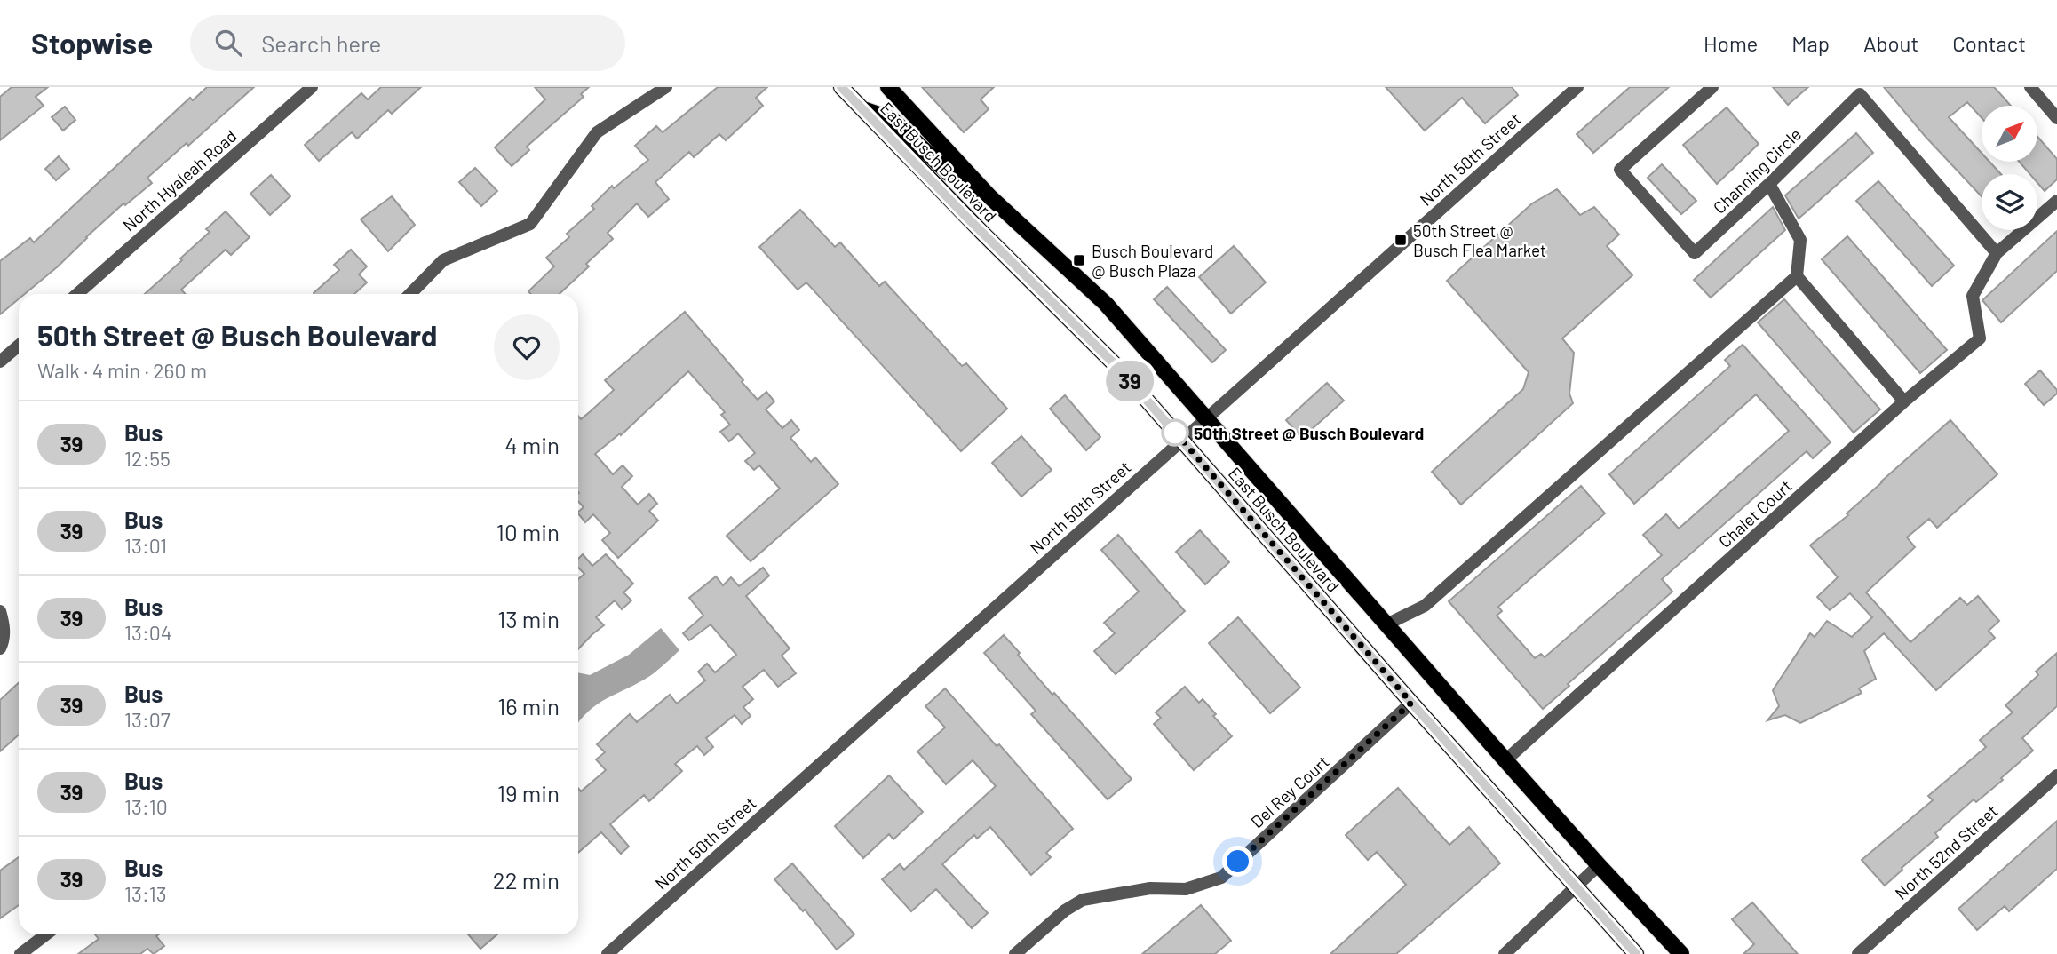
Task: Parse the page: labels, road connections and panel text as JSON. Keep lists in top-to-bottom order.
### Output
{
  "streets": {
    "main road": ["East Busch Boulevard"],
    "street": [
      "North 50th Street",
      "Channing Circle",
      "North Hyaleah Road",
      "Chalet Court",
      "Del Rey Court",
      "North 52nd Street"
    ]
  },
  "crossings": [
    ["North 50th Street", "East Busch Boulevard"],
    ["East Busch Boulevard", "Chalet Court"],
    ["East Busch Boulevard", "Del Rey Court"],
    ["Channing Circle", "Chalet Court"]
  ],
  "places": {
    "transit": ["50th Street @ Busch Flea Market", "Busch Boulevard @ Busch Plaza"],
    "other": ["50th Street @ Busch Boulevard"]
  },
  "lines": ["bus line 39"],
  "north": "top right",
  "page": {
    "header": "Stopwise",
    "search": "Search here",
    "nav": [
      "Home",
      "Map",
      "About",
      "Contact"
    ],
    "on_map": "39",
    "heading": ["50th Street @ Busch Boulevard", "Walk · 4 min · 260 m"],
    "list": [
      {
        "mark": "39",
        "name": "Bus",
        "note": "12:55",
        "value": "4 min"
      },
      {
        "mark": "39",
        "name": "Bus",
        "note": "13:01",
        "value": "10 min"
      },
      {
        "mark": "39",
        "name": "Bus",
        "note": "13:04",
        "value": "13 min"
      },
      {
        "mark": "39",
        "name": "Bus",
        "note": "13:07",
        "value": "16 min"
      },
      {
        "mark": "39",
        "name": "Bus",
        "note": "13:10",
        "value": "19 min"
      },
      {
        "mark": "39",
        "name": "Bus",
        "note": "13:13",
        "value": "22 min"
      }
    ]
  }
}
